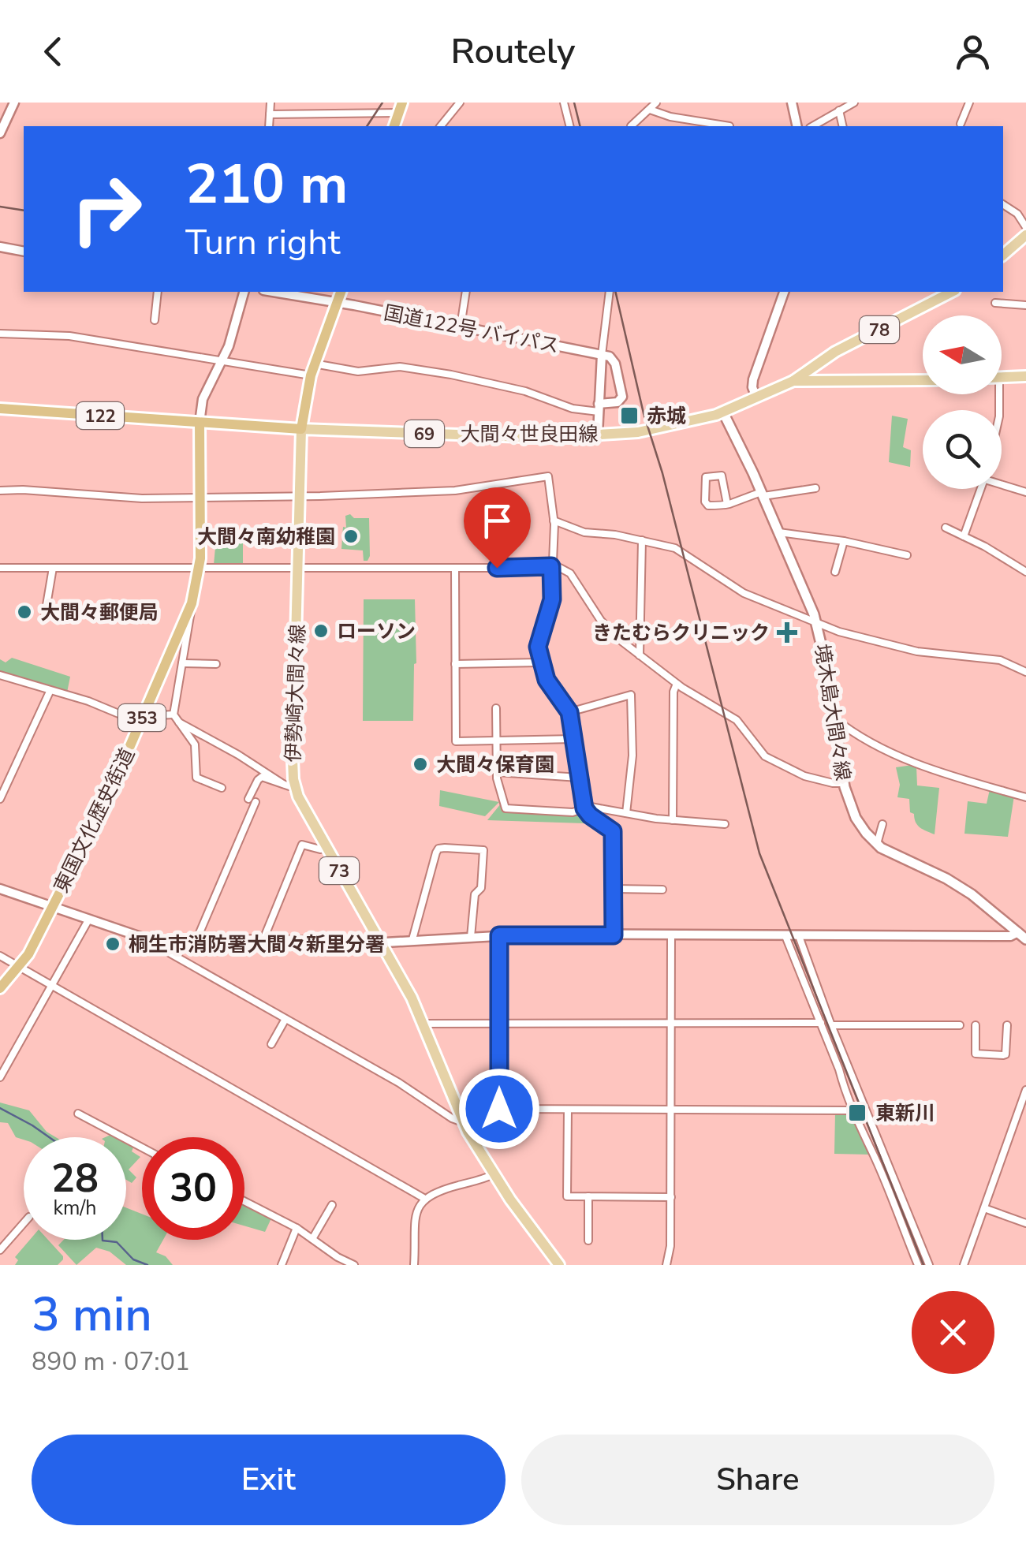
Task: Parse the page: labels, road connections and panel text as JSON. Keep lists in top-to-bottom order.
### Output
{
  "streets": {
    "highway": ["122", "353", "東国文化歴史街道"],
    "main road": [
      "78",
      "69",
      "大間々世良田線",
      "伊勢崎大間々線",
      "境木島大間々線",
      "73"
    ],
    "street": ["国道122号 バイパス"]
  },
  "crossings": [
    ["78", "大間々世良田線"],
    ["122", "大間々世良田線"],
    ["122", "伊勢崎大間々線"],
    ["122", "東国文化歴史街道"],
    ["大間々世良田線", "伊勢崎大間々線"],
    ["大間々世良田線", "境木島大間々線"]
  ],
  "places": {
    "transit": ["赤城", "東新川"],
    "other": [
      "大間々南幼稚園",
      "大間々郵便局",
      "ローソン",
      "大間々保育園",
      "桐生市消防署大間々新里分署"
    ],
    "health": ["きたむらクリニック"]
  },
  "north": "left",
  "page": {
    "header": "Routely",
    "turn": ["210 m", "Turn right"],
    "speed": "28 km/h",
    "limit": "30",
    "heading": ["3 min", "890 m · 07:01"],
    "buttons": ["Exit", "Share"]
  }
}
